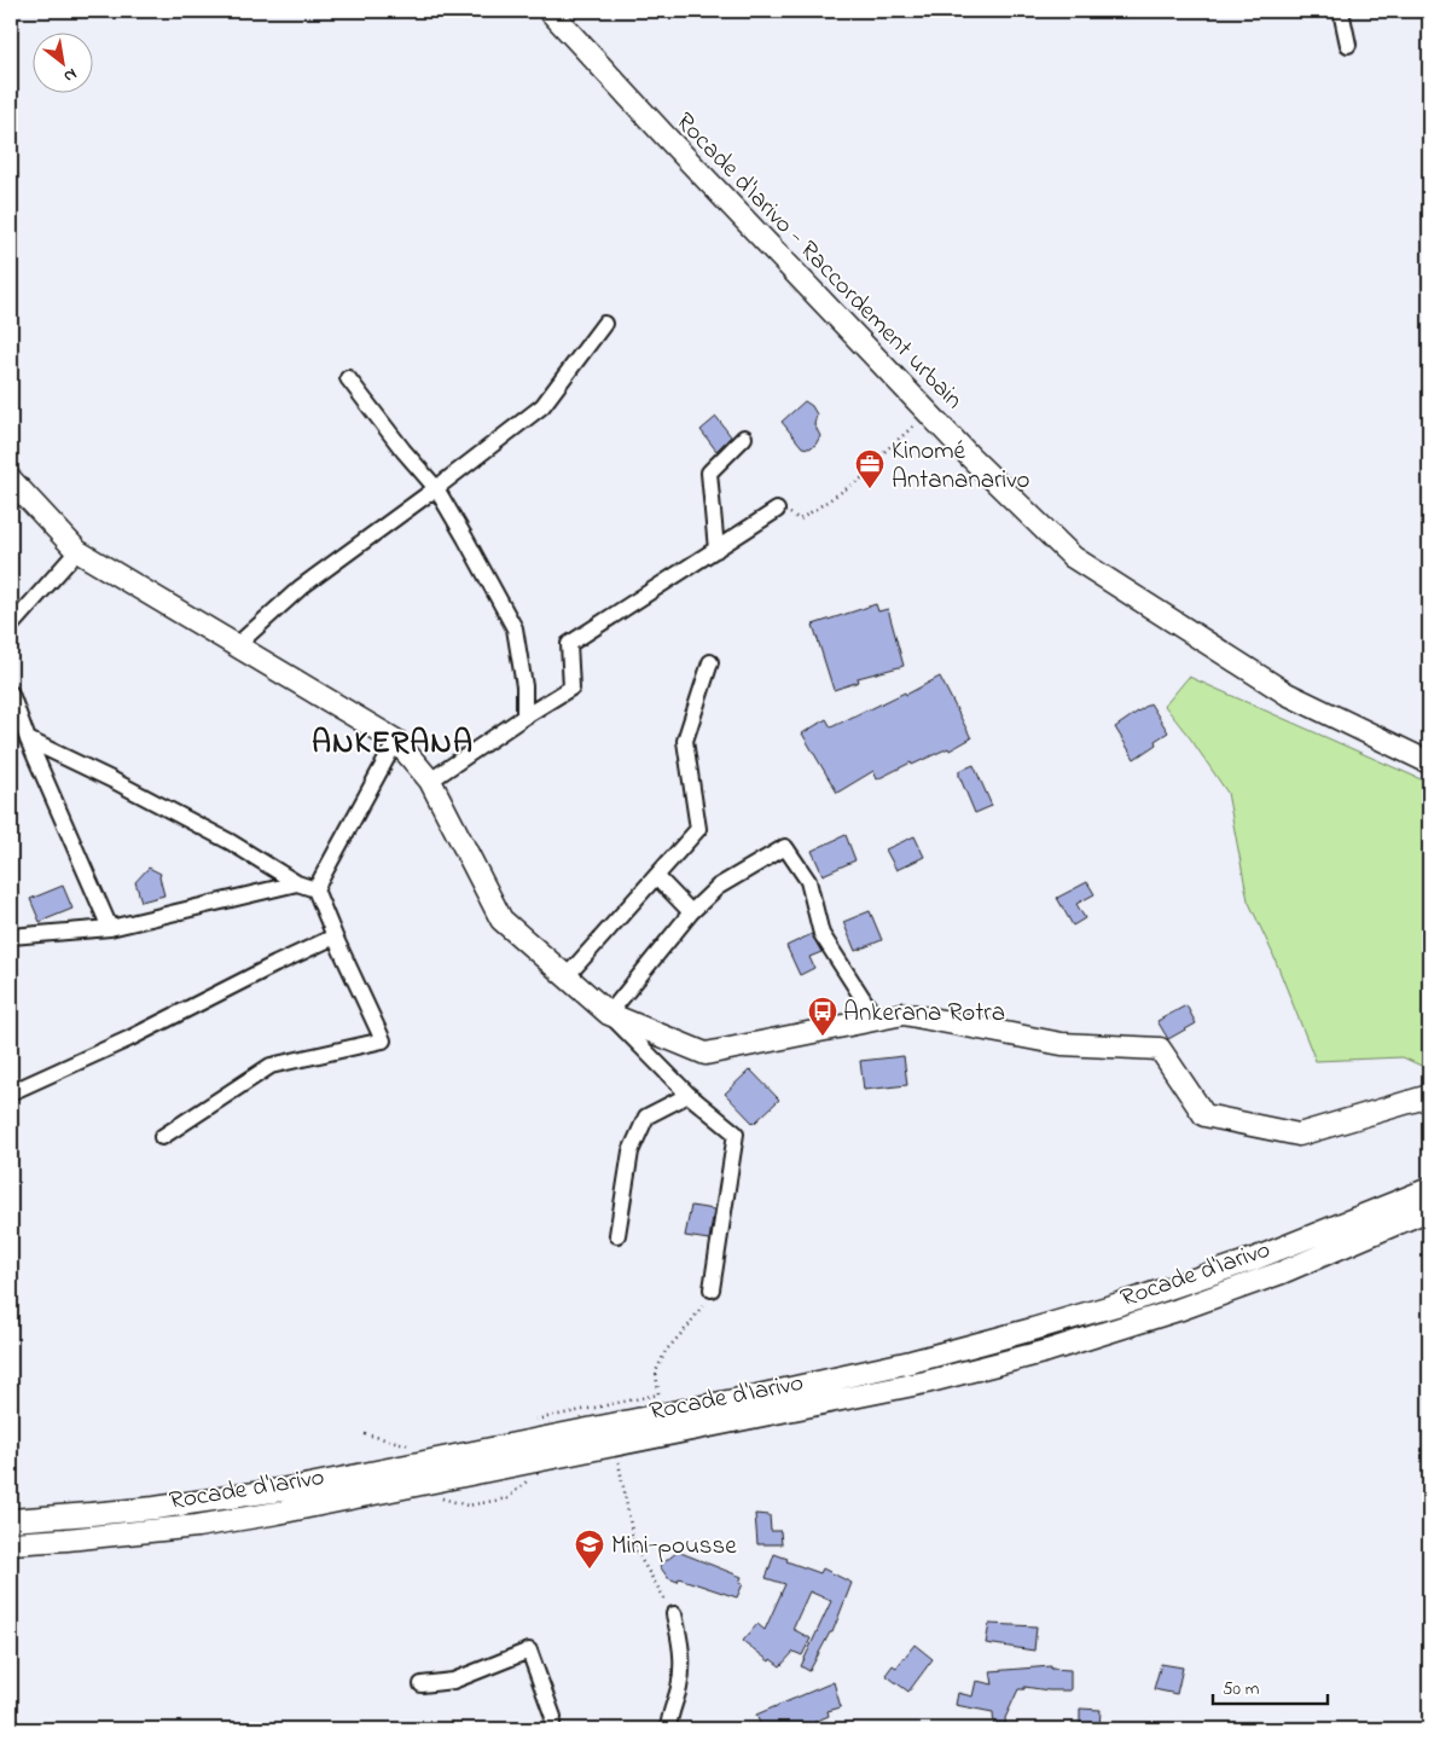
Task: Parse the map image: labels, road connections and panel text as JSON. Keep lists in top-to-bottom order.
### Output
{
  "streets": {
    "main road": ["Rocade d'Iarivo - Raccordement urbain", "Rocade d'Iarivo"]
  },
  "districts": ["ANKERANA"],
  "places": {
    "office": ["Kinomé Antananarivo"],
    "bus stop": ["Ankerana Rotra"],
    "school or university": ["Mini-pousse"]
  },
  "scale_bar": "50 m",
  "north": "bottom right"
}
